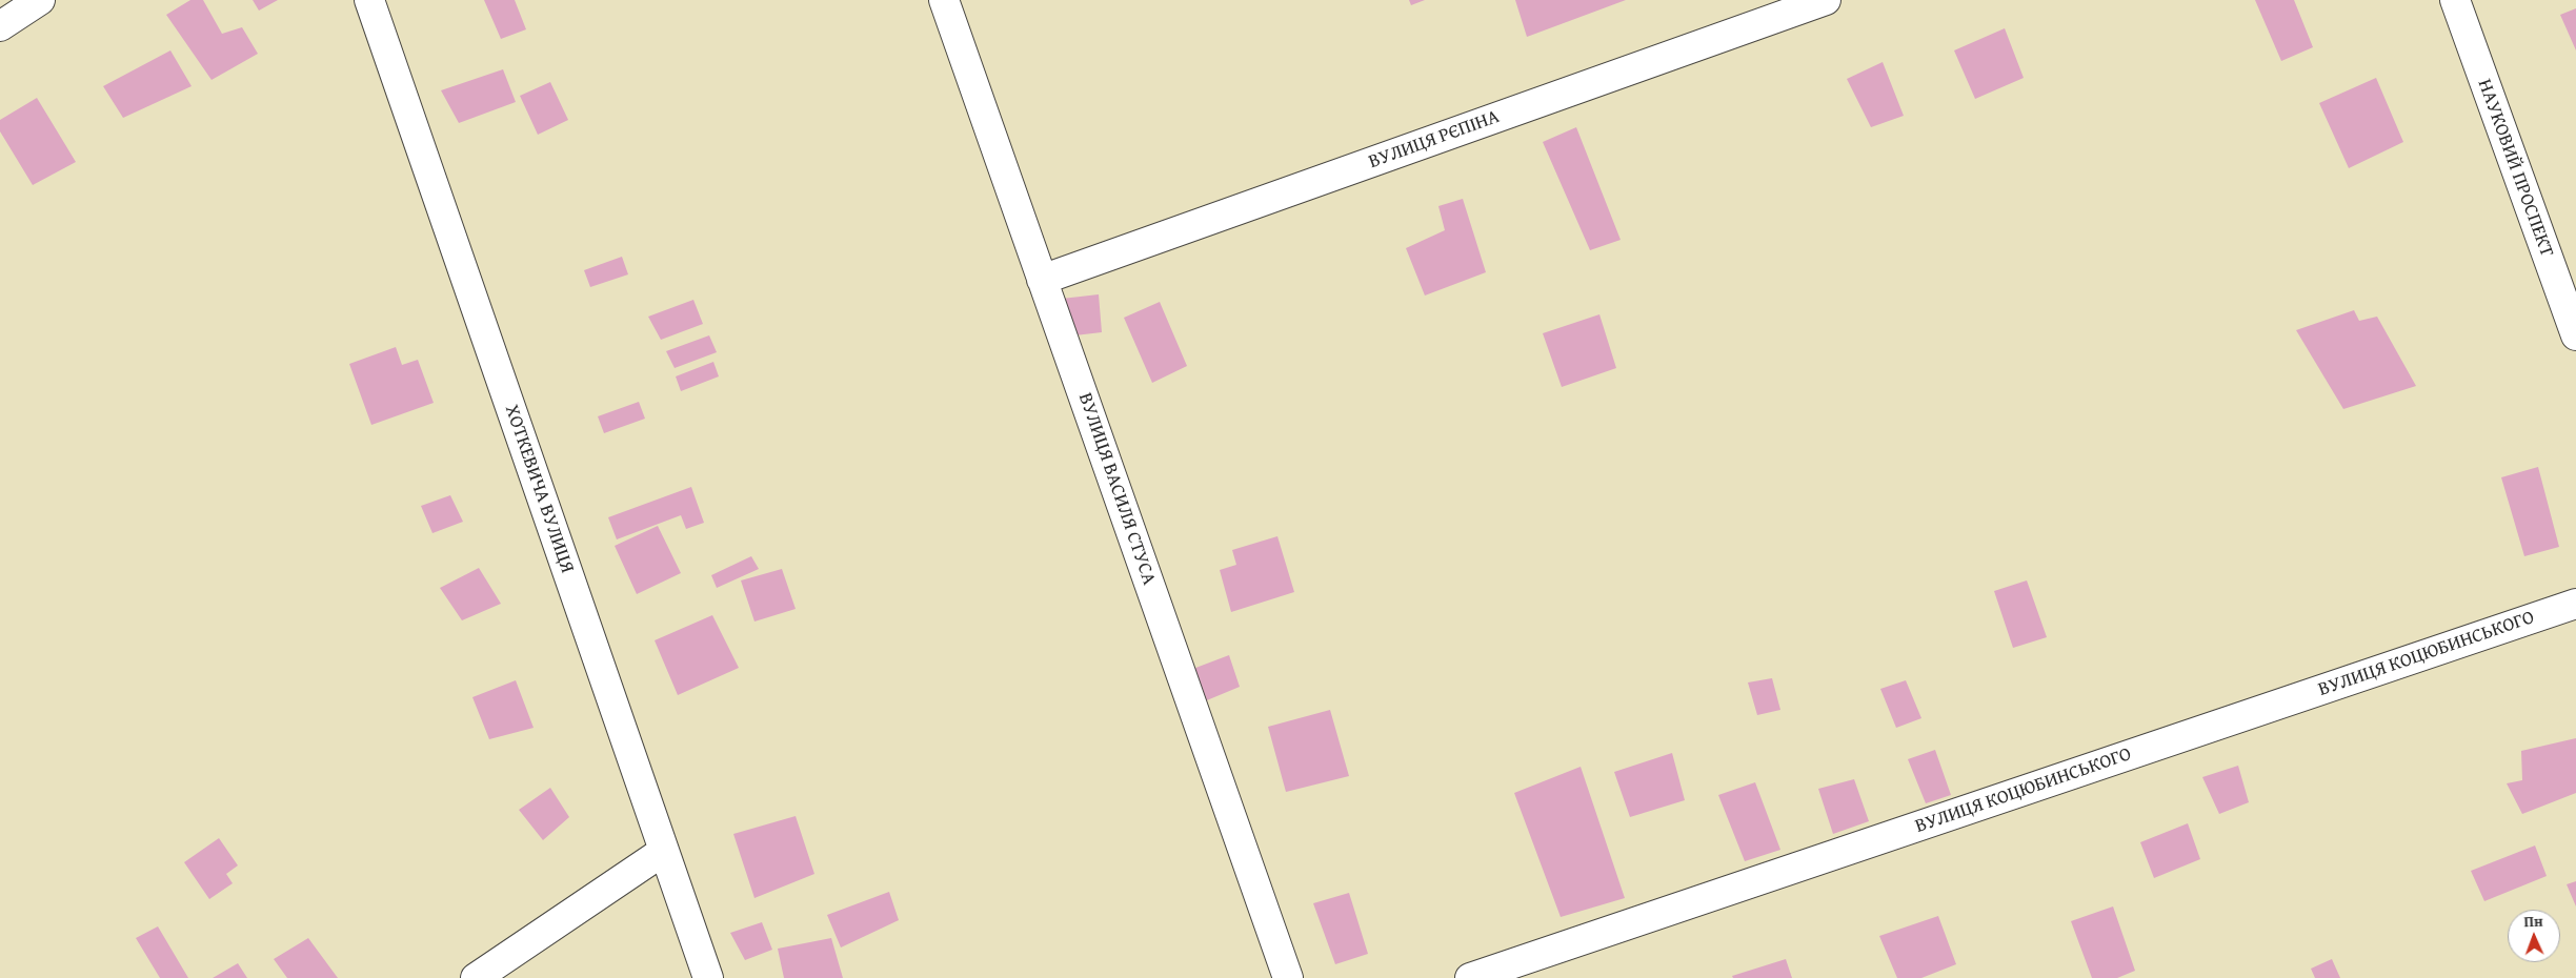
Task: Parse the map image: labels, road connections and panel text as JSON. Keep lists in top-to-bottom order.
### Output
{
  "streets": {
    "street": [
      "ВУЛИЦЯ РЄПІНА",
      "НАУКОВИЙ ПРОСПЕКТ",
      "ХОТКЕВИЧА ВУЛИЦЯ",
      "ВУЛИЦЯ ВАСИЛЯ СТУСА",
      "ВУЛИЦЯ КОЦЮБИНСЬКОГО"
    ]
  },
  "crossings": [
    ["ВУЛИЦЯ РЄПІНА", "ВУЛИЦЯ ВАСИЛЯ СТУСА"]
  ],
  "north": "top"
}
